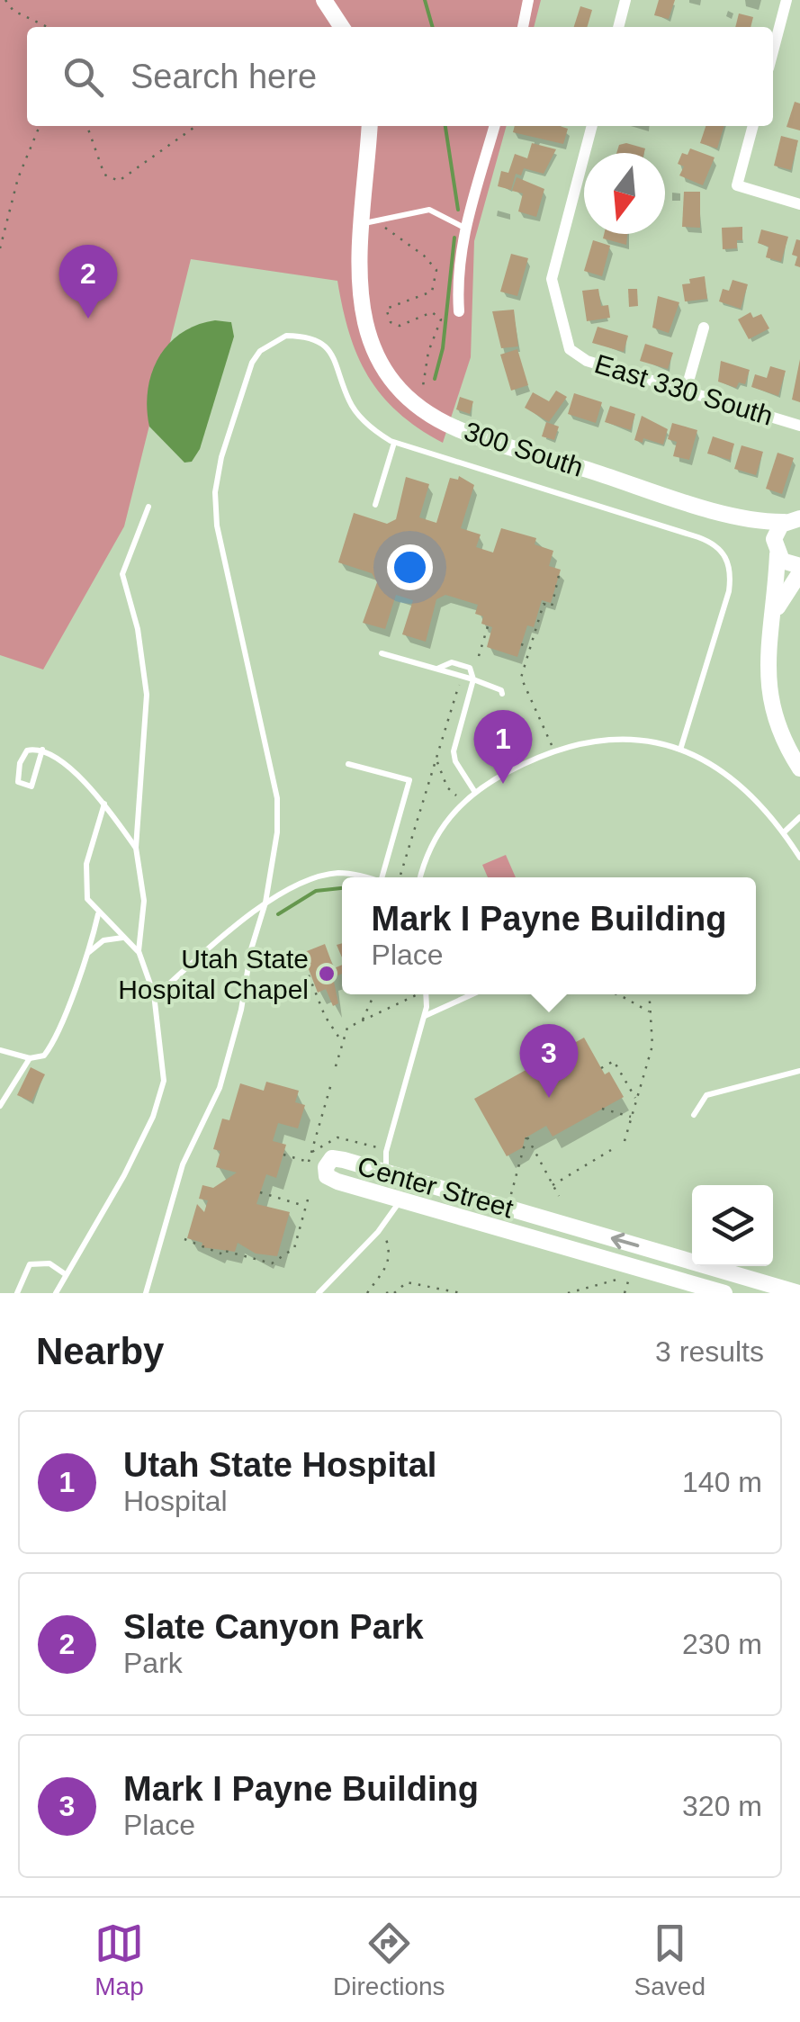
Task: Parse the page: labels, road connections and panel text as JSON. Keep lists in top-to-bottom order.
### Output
{
  "streets": {
    "street": ["East 330 South", "300 South", "Center Street"]
  },
  "places": ["Utah State Hospital Chapel"],
  "north": "bottom",
  "page": {
    "search": "Search here",
    "pins": ["2", "1", "3"],
    "popup": ["Mark I Payne Building", "Place"],
    "heading": ["Nearby", "3 results"],
    "list": [
      {
        "mark": "1",
        "name": "Utah State Hospital",
        "note": "Hospital",
        "value": "140 m"
      },
      {
        "mark": "2",
        "name": "Slate Canyon Park",
        "note": "Park",
        "value": "230 m"
      },
      {
        "mark": "3",
        "name": "Mark I Payne Building",
        "note": "Place",
        "value": "320 m"
      }
    ],
    "nav": ["Map", "Directions", "Saved"]
  }
}
